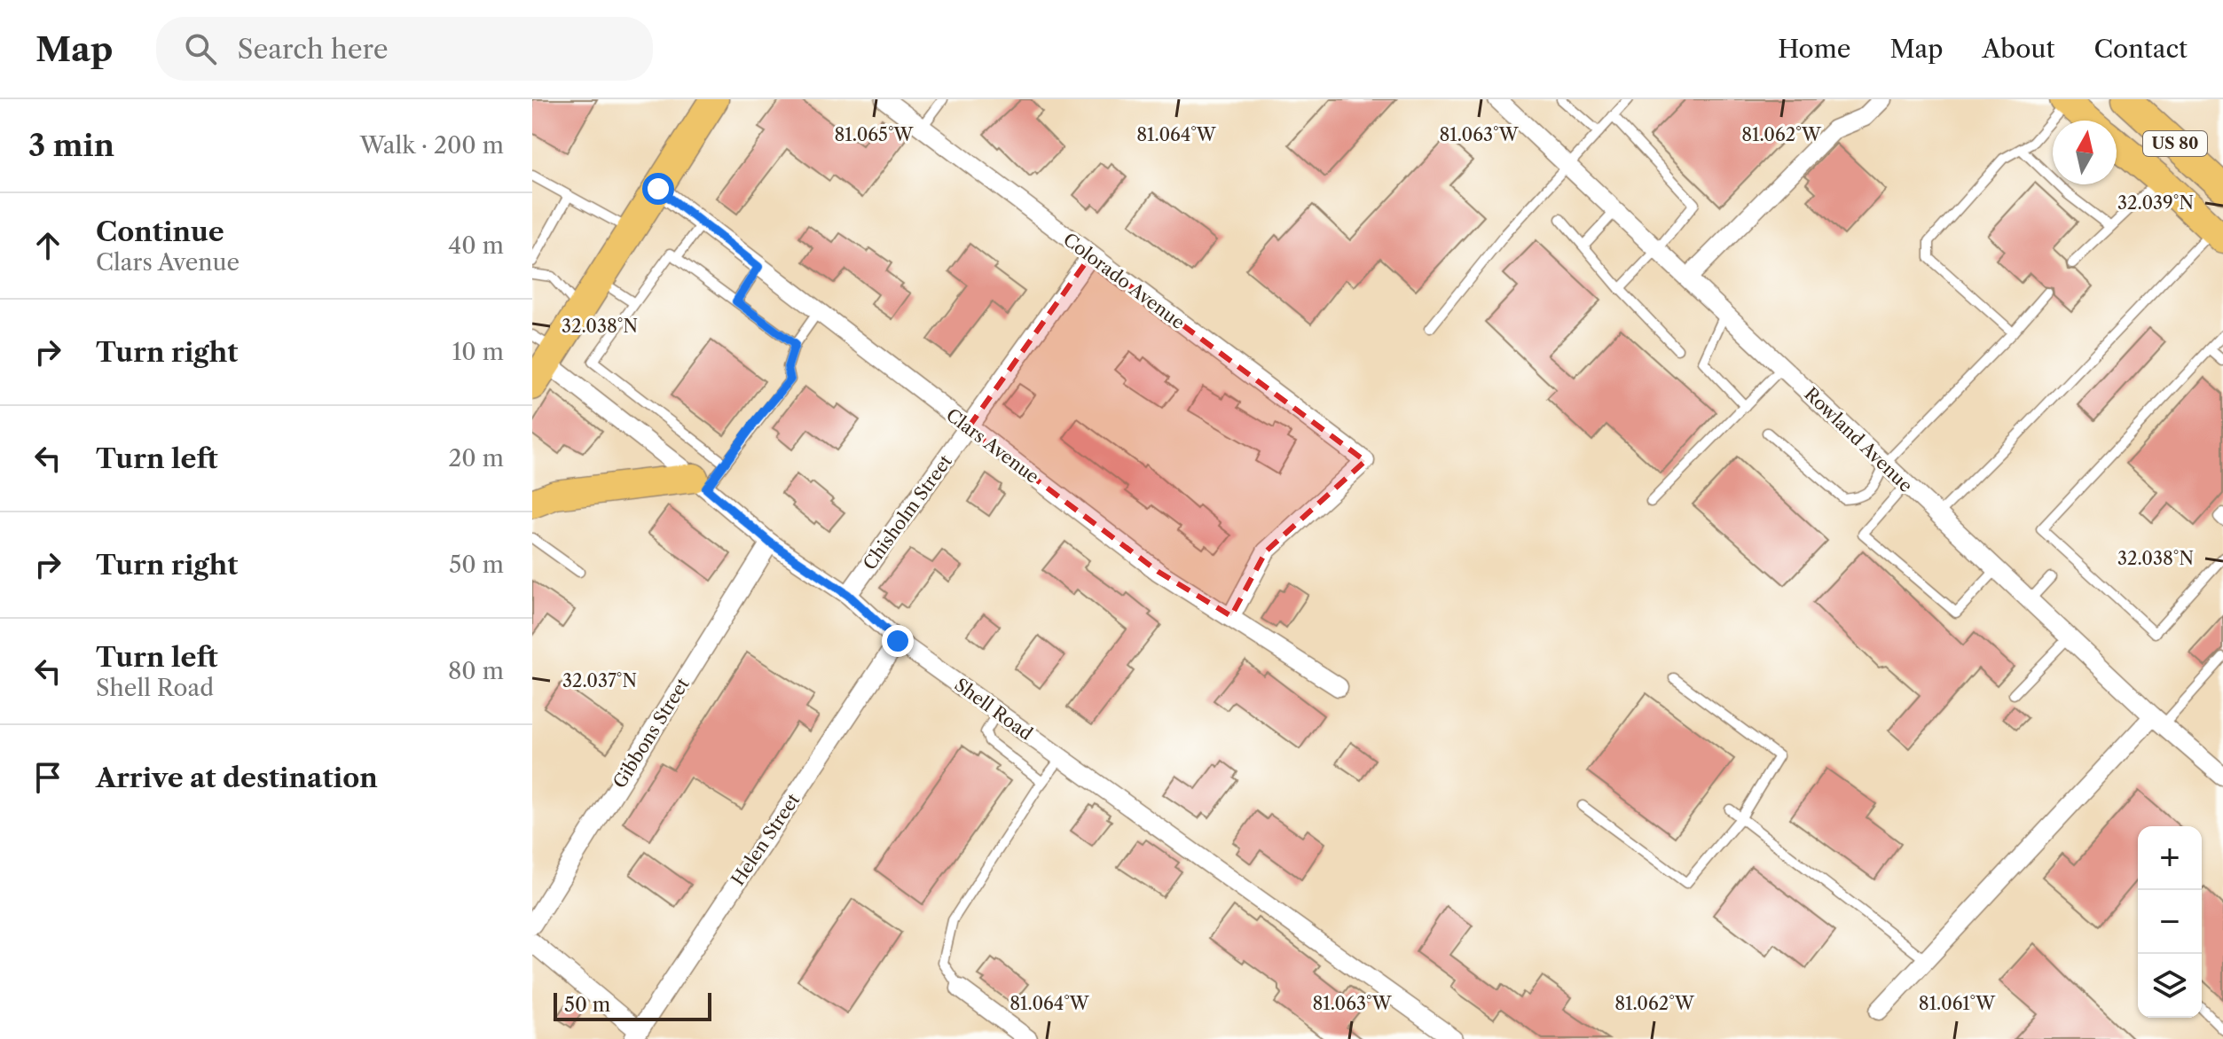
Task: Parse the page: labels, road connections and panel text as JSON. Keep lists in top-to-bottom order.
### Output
{
  "streets": {
    "main road": ["US 80"],
    "street": [
      "Colorado Avenue",
      "Rowland Avenue",
      "Clars Avenue",
      "Chisholm Street",
      "Shell Road",
      "Gibbons Street",
      "Helen Street"
    ]
  },
  "crossings": [
    ["Colorado Avenue", "Clars Avenue"],
    ["Colorado Avenue", "Chisholm Street"],
    ["Clars Avenue", "Chisholm Street"],
    ["Chisholm Street", "Shell Road"],
    ["Shell Road", "Gibbons Street"],
    ["Shell Road", "Helen Street"]
  ],
  "scale_bar": "50 m",
  "north": "top",
  "page": {
    "header": "Map",
    "search": "Search here",
    "nav": [
      "Home",
      "Map",
      "About",
      "Contact"
    ],
    "heading": ["3 min", "Walk · 200 m"],
    "list": [
      ["Continue", "Clars Avenue", "40 m"],
      ["Turn right", "10 m"],
      ["Turn left", "20 m"],
      ["Turn right", "50 m"],
      ["Turn left", "Shell Road", "80 m"],
      "Arrive at destination"
    ],
    "map_buttons": ["+", "−"],
    "scale": "50 m"
  },
  "coordinates": [
    "81.065°W",
    "81.064°W",
    "81.063°W",
    "81.062°W",
    "32.039°N",
    "32.038°N",
    "32.037°N",
    "81.061°W"
  ]
}
